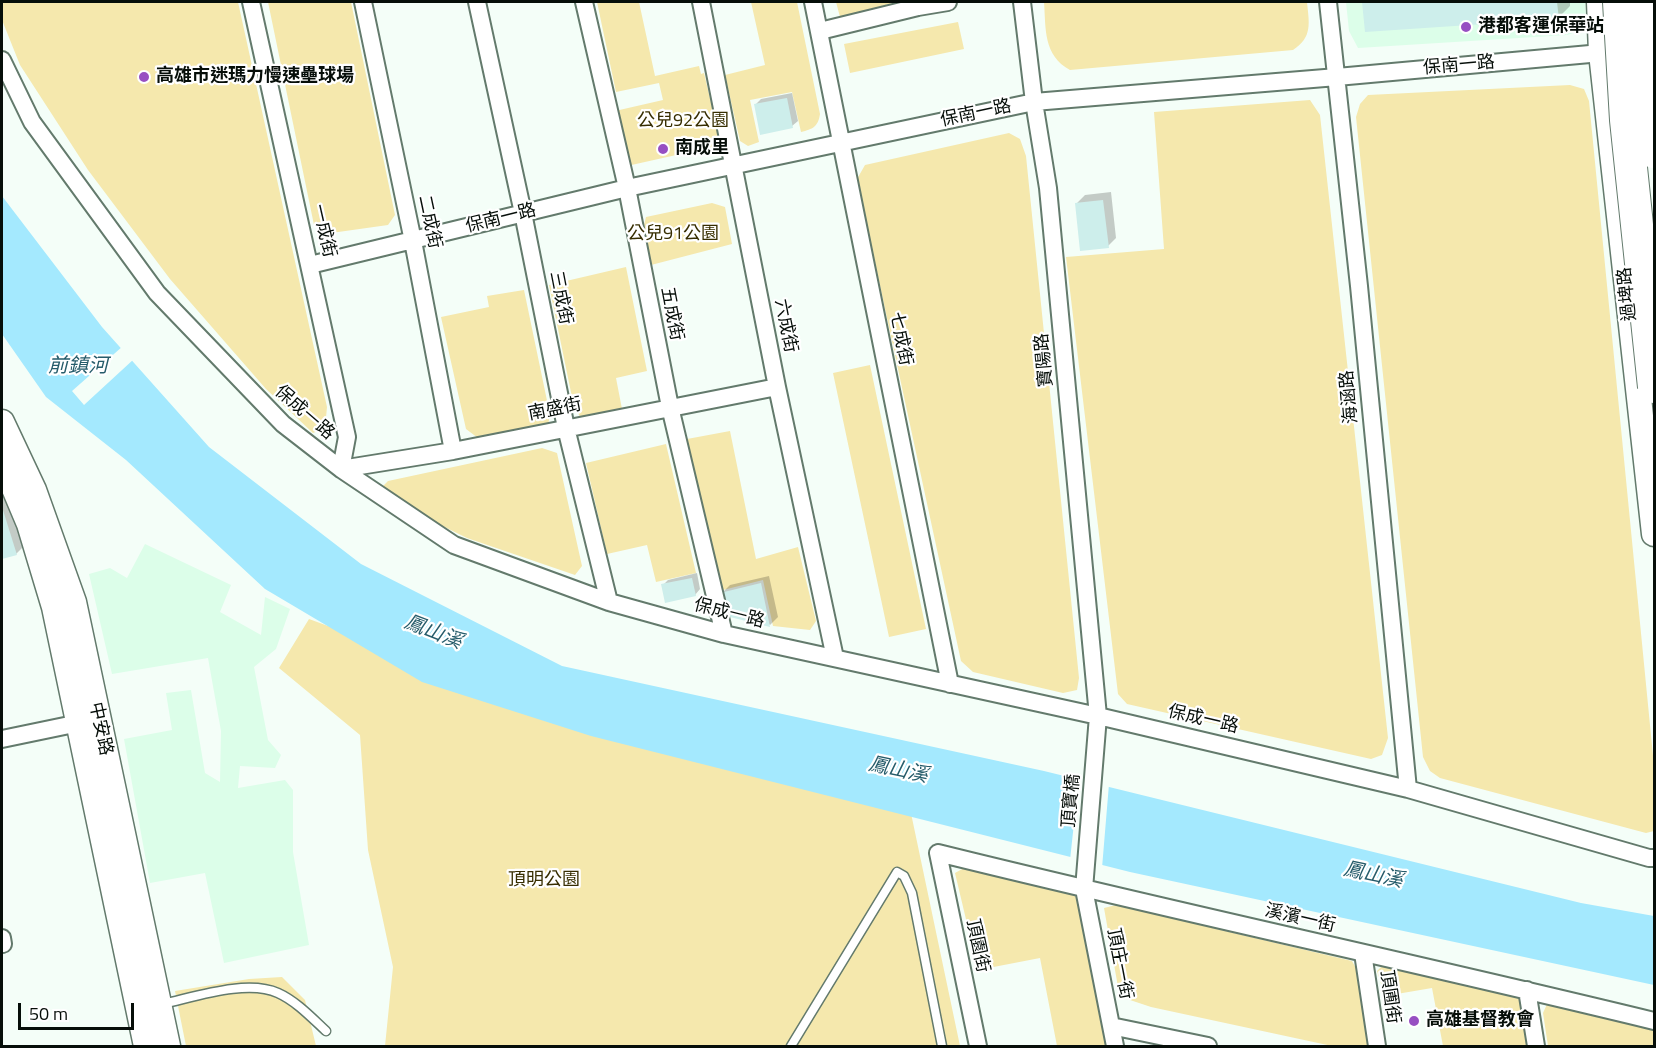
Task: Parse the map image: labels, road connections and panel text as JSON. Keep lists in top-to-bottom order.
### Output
{
  "streets": {
    "street": [
      "保南一路",
      "二成街",
      "一成街",
      "過埤路",
      "三成街",
      "五成街",
      "六成街",
      "七成街",
      "寶陽路",
      "海涵路",
      "南盛街",
      "保成一路",
      "中安路",
      "頂寶橋",
      "溪濱一街",
      "頂園街",
      "頂庄一街",
      "頂圃街"
    ]
  },
  "crossings": [
    ["保南一路", "二成街"],
    ["保南一路", "一成街"],
    ["保南一路", "過埤路"],
    ["保南一路", "三成街"],
    ["保南一路", "五成街"],
    ["保南一路", "六成街"],
    ["保南一路", "七成街"],
    ["保南一路", "寶陽路"],
    ["保南一路", "海涵路"],
    ["二成街", "南盛街"],
    ["一成街", "南盛街"],
    ["一成街", "保成一路"],
    ["三成街", "南盛街"],
    ["三成街", "保成一路"],
    ["五成街", "南盛街"],
    ["五成街", "保成一路"],
    ["六成街", "南盛街"],
    ["六成街", "保成一路"],
    ["七成街", "保成一路"],
    ["寶陽路", "保成一路"],
    ["寶陽路", "頂寶橋"],
    ["海涵路", "保成一路"],
    ["南盛街", "保成一路"],
    ["保成一路", "頂寶橋"],
    ["頂寶橋", "溪濱一街"],
    ["頂寶橋", "頂庄一街"],
    ["溪濱一街", "頂園街"],
    ["溪濱一街", "頂庄一街"],
    ["溪濱一街", "頂圃街"]
  ],
  "water": ["前鎮河", "鳳山溪"],
  "parks": ["公兒92公園", "公兒91公園", "頂明公園"],
  "places": [
    "港都客運保華站",
    "高雄市迷瑪力慢速壘球場",
    "南成里",
    "高雄基督教會"
  ],
  "scale_bar": "50 m"
}
